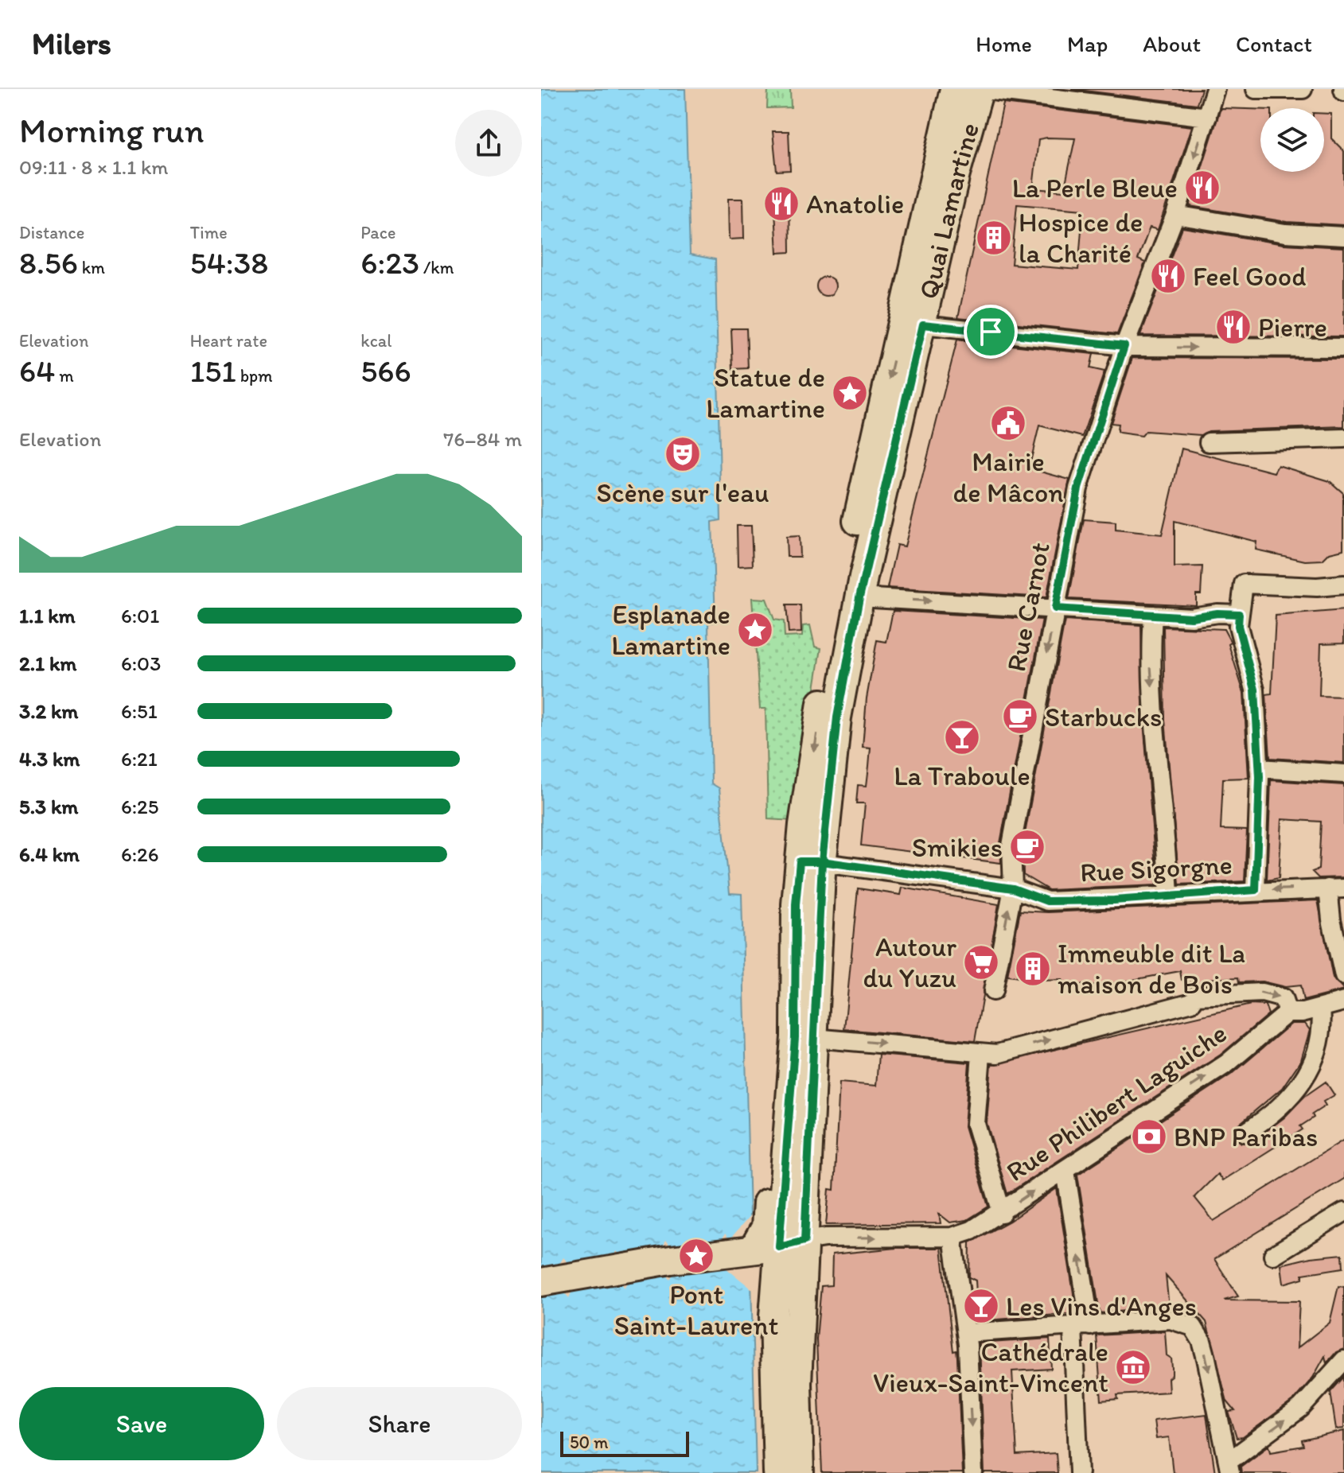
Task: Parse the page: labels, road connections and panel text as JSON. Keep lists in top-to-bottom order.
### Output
{
  "streets": {
    "main road": ["Quai Lamartine"],
    "street": ["Rue Carnot", "Rue Sigorgne", "Rue Philibert Laguiche"]
  },
  "crossings": [
    ["Quai Lamartine", "Rue Sigorgne"],
    ["Rue Carnot", "Rue Sigorgne"]
  ],
  "one_way": ["Rue Philibert Laguiche"],
  "places": {
    "restaurant": [
      "La Perle Bleue",
      "Anatolie",
      "Feel Good",
      "Pierre"
    ],
    "building": ["Hospice de la Charité", "Immeuble dit La maison de Bois"],
    "place": ["Statue de Lamartine", "Esplanade Lamartine", "Pont Saint-Laurent"],
    "public building": ["Mairie de Mâcon"],
    "theatre": ["Scène sur l'eau"],
    "cafe": ["Starbucks", "Smikies"],
    "bar": ["La Traboule", "Les Vins d'Anges"],
    "supermarket": ["Autour du Yuzu"],
    "bank": ["BNP Paribas"],
    "museum": ["Cathédrale Vieux-Saint-Vincent"]
  },
  "scale_bar": "50 m",
  "page": {
    "header": "Milers",
    "nav": [
      "Home",
      "Map",
      "About",
      "Contact"
    ],
    "heading": ["Morning run", "09:11 · 8 × 1.1 km"],
    "stats": [
      ["Distance", "8.56 km"],
      ["Time", "54:38"],
      ["Pace", "6:23 /km"],
      ["Elevation", "64 m"],
      ["Heart rate", "151 bpm"],
      ["kcal", "566"]
    ],
    "chart": ["Elevation", "76–84 m"],
    "list": [
      {
        "name": "1.1 km",
        "note": "6:01"
      },
      {
        "name": "2.1 km",
        "note": "6:03"
      },
      {
        "name": "3.2 km",
        "note": "6:51"
      },
      {
        "name": "4.3 km",
        "note": "6:21"
      },
      {
        "name": "5.3 km",
        "note": "6:25"
      },
      {
        "name": "6.4 km",
        "note": "6:26"
      }
    ],
    "buttons": ["Save", "Share"],
    "scale": "50 m"
  }
}
